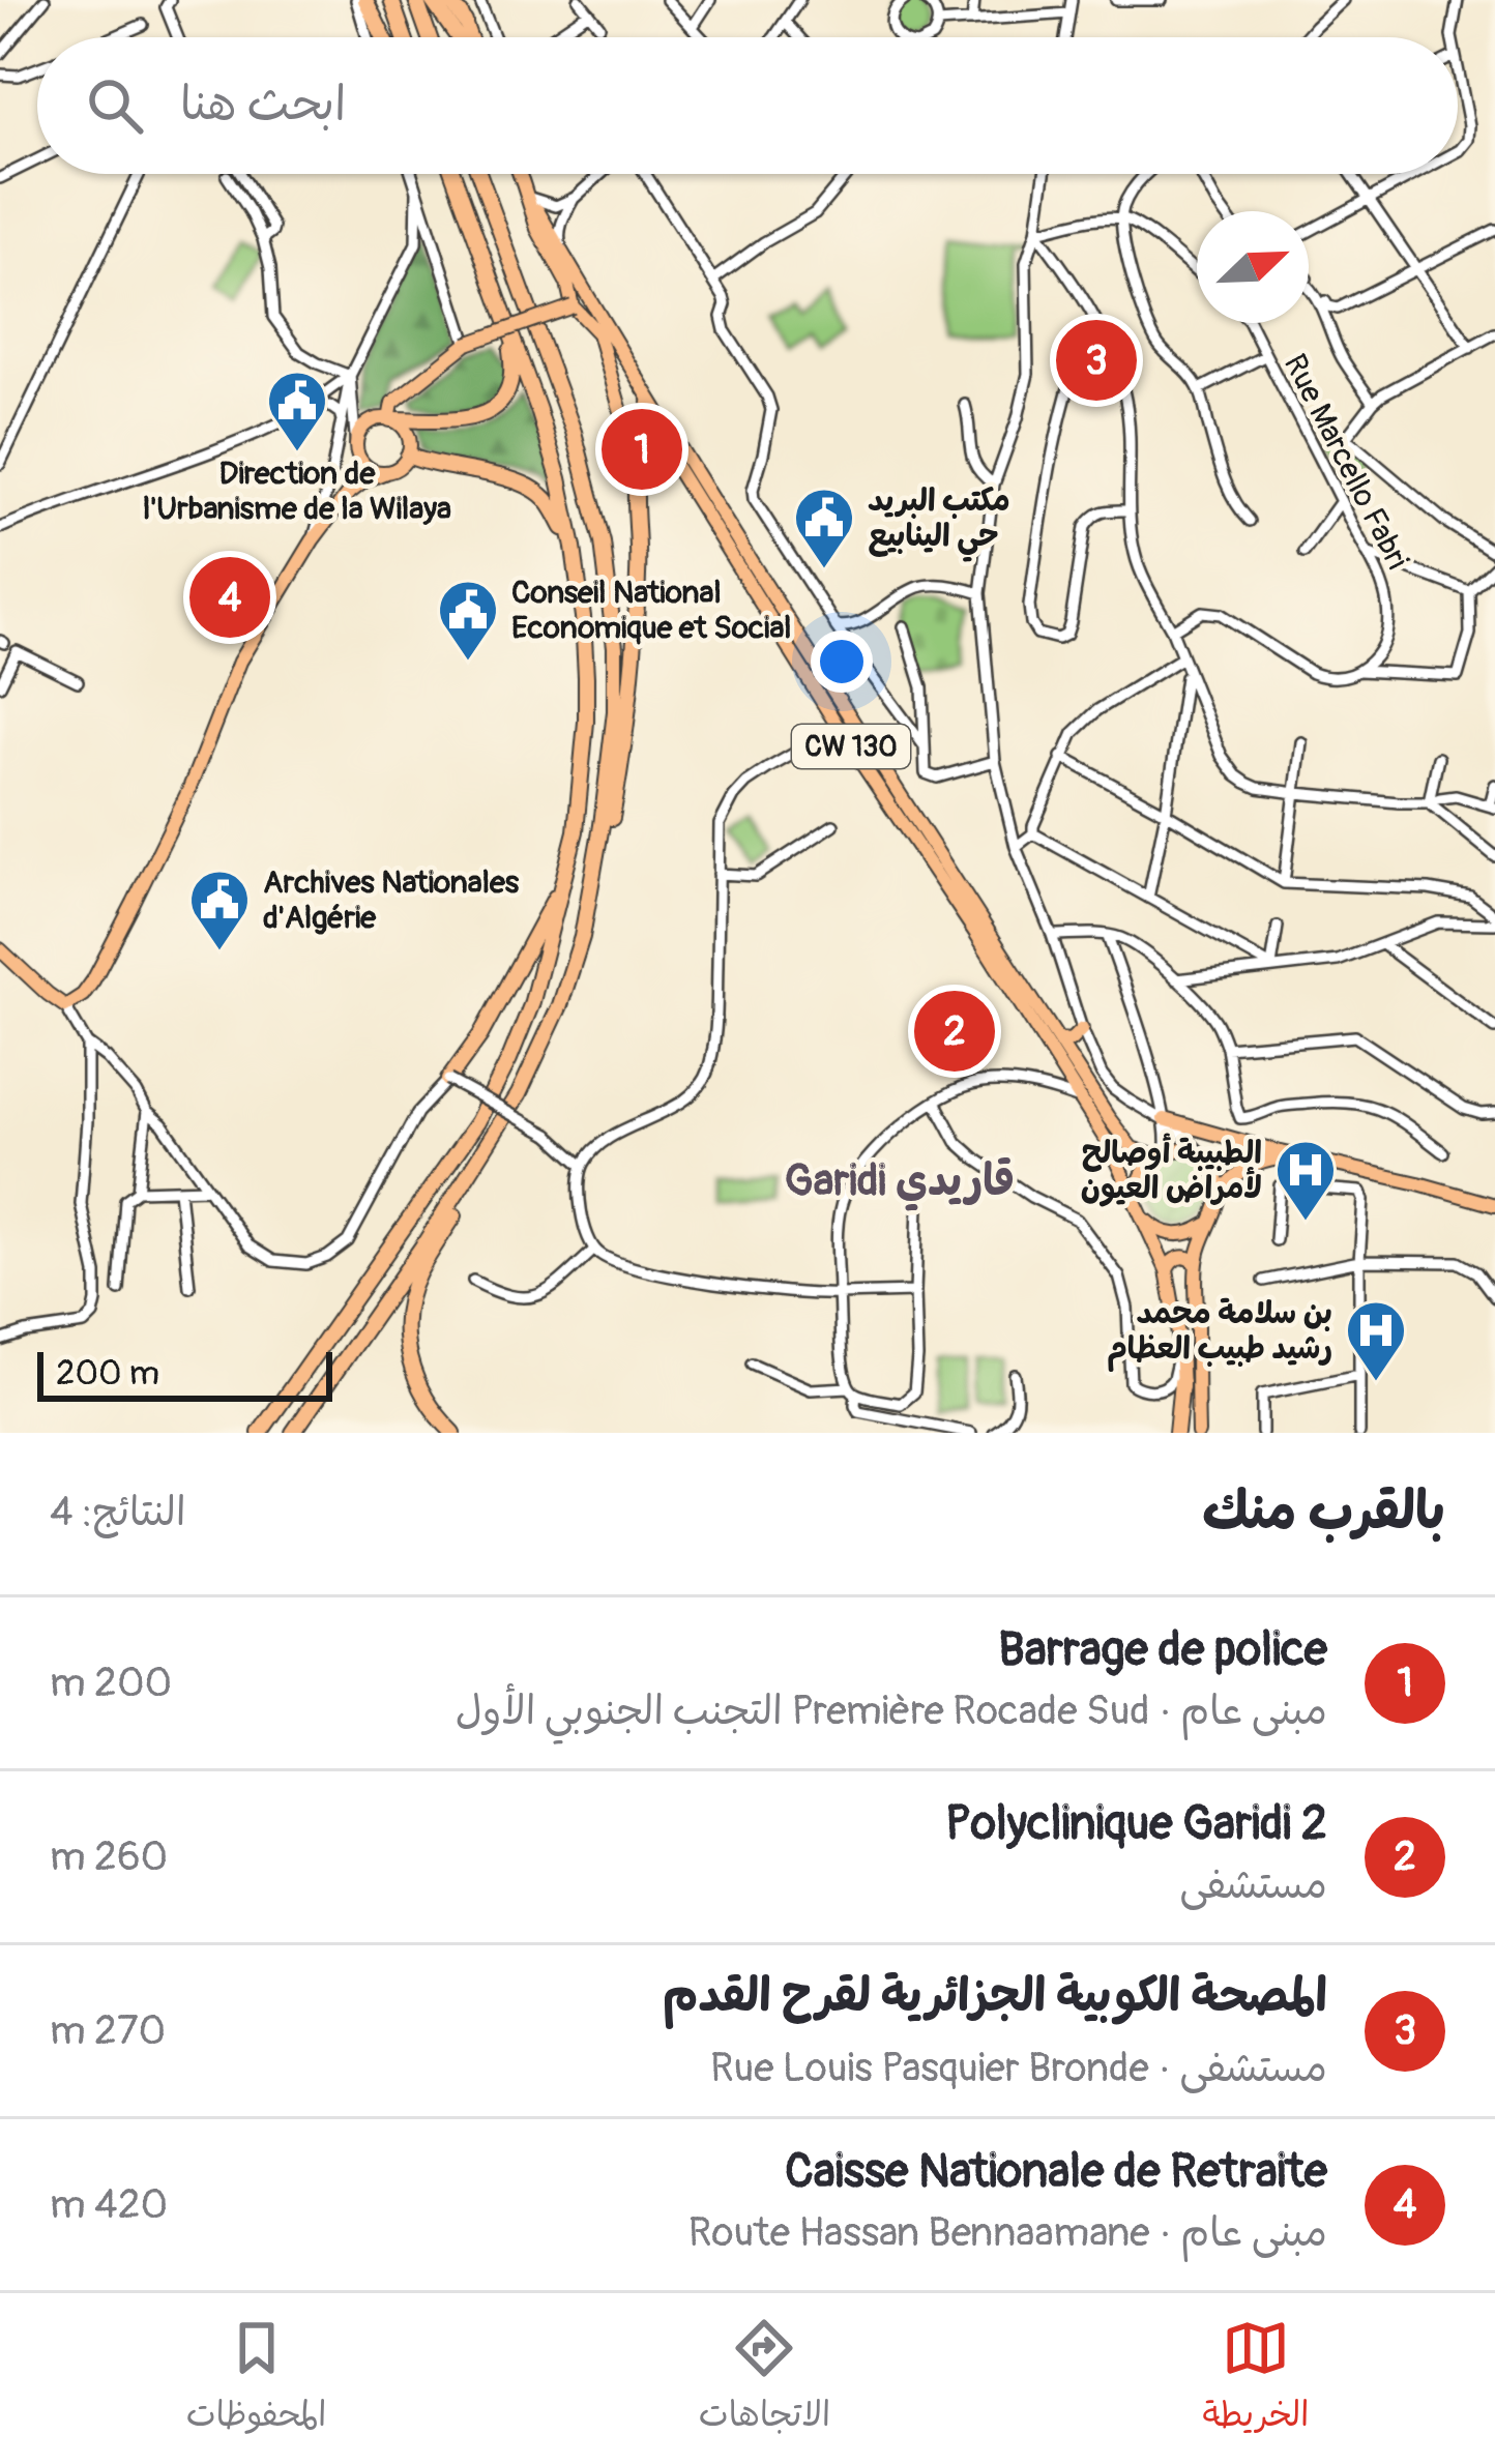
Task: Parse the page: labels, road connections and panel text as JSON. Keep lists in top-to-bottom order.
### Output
{
  "streets": {
    "main road": ["CW 130"],
    "street": ["Rue Marcello Fabri"]
  },
  "districts": ["Garidi قاريدي"],
  "places": {
    "public building": [
      "Direction de l'Urbanisme de la Wilaya",
      "مكتب البريد حي الينابيع",
      "Conseil National Economique et Social",
      "Archives Nationales d'Algérie"
    ],
    "hospital": ["الطبيبة أوصالح لأمراض العيون", "بن سلامة محمد رشيد طبيب العظام"]
  },
  "scale_bar": "200 m",
  "north": "top right",
  "page": {
    "search": "ابحث هنا",
    "pins": [
      "3",
      "1",
      "4",
      "2"
    ],
    "scale": "200 m",
    "heading": ["بالقرب منك", "النتائج: 4"],
    "list": [
      {
        "mark": "1",
        "name": "Barrage de police",
        "note": "مبنى عام · Première Rocade Sud التجنب الجنوبي الأول",
        "value": "200 m"
      },
      {
        "mark": "2",
        "name": "Polyclinique Garidi 2",
        "note": "مستشفى",
        "value": "260 m"
      },
      {
        "mark": "3",
        "name": "المصحة الكوبية الجزائرية لقرح القدم",
        "note": "مستشفى · Rue Louis Pasquier Bronde",
        "value": "270 m"
      },
      {
        "mark": "4",
        "name": "Caisse Nationale de Retraite",
        "note": "مبنى عام · Route Hassan Bennaamane",
        "value": "420 m"
      }
    ],
    "nav": ["الخريطة", "الاتجاهات", "المحفوظات"]
  }
}
